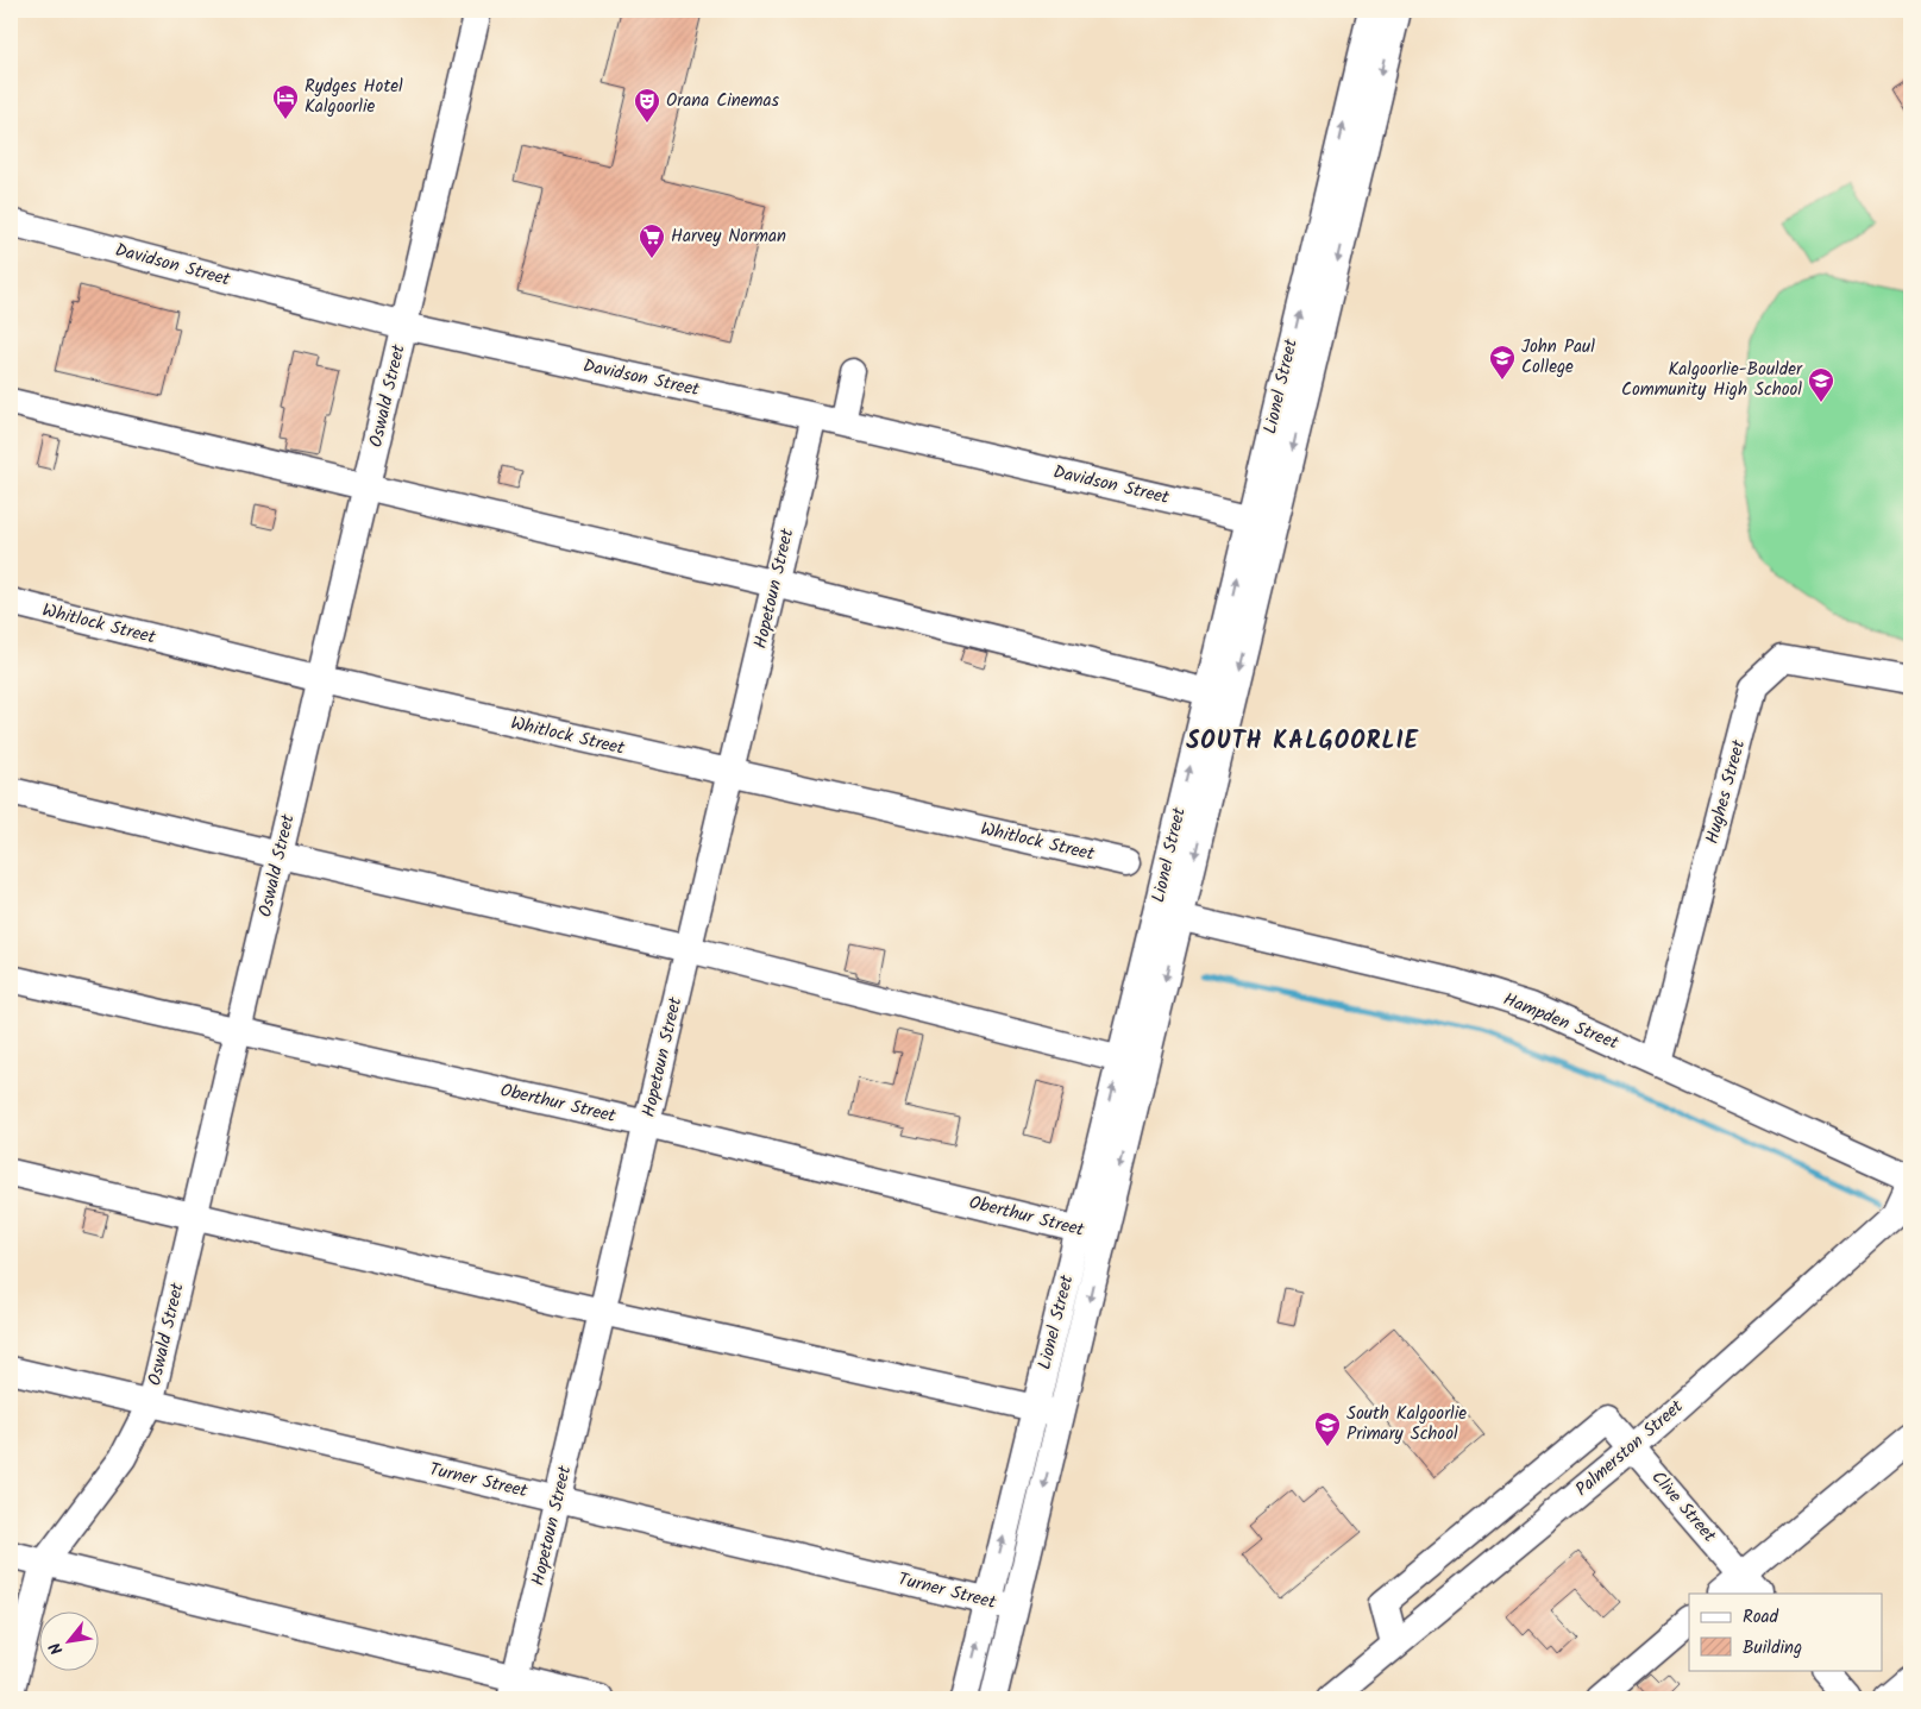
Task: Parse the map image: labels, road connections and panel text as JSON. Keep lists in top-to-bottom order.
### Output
{
  "streets": {
    "street": [
      "Davidson Street",
      "Lionel Street",
      "Oswald Street",
      "Hopetoun Street",
      "Whitlock Street",
      "Hughes Street",
      "Hampden Street",
      "Oberthur Street",
      "Palmerston Street",
      "Turner Street",
      "Clive Street"
    ]
  },
  "crossings": [
    ["Davidson Street", "Lionel Street"],
    ["Davidson Street", "Oswald Street"],
    ["Davidson Street", "Hopetoun Street"],
    ["Lionel Street", "Hampden Street"],
    ["Lionel Street", "Oberthur Street"],
    ["Lionel Street", "Turner Street"],
    ["Oswald Street", "Whitlock Street"],
    ["Oswald Street", "Oberthur Street"],
    ["Oswald Street", "Turner Street"],
    ["Hopetoun Street", "Whitlock Street"],
    ["Hopetoun Street", "Oberthur Street"],
    ["Hopetoun Street", "Turner Street"],
    ["Hughes Street", "Hampden Street"],
    ["Hampden Street", "Palmerston Street"],
    ["Palmerston Street", "Clive Street"]
  ],
  "districts": ["SOUTH KALGOORLIE"],
  "places": {
    "hotel": ["Rydges Hotel Kalgoorlie"],
    "theatre": ["Orana Cinemas"],
    "supermarket": ["Harvey Norman"],
    "school or university": ["John Paul College", "Kalgoorlie-Boulder Community High School", "South Kalgoorlie Primary School"]
  },
  "legend": ["Road", "Building"],
  "north": "bottom left"
}
